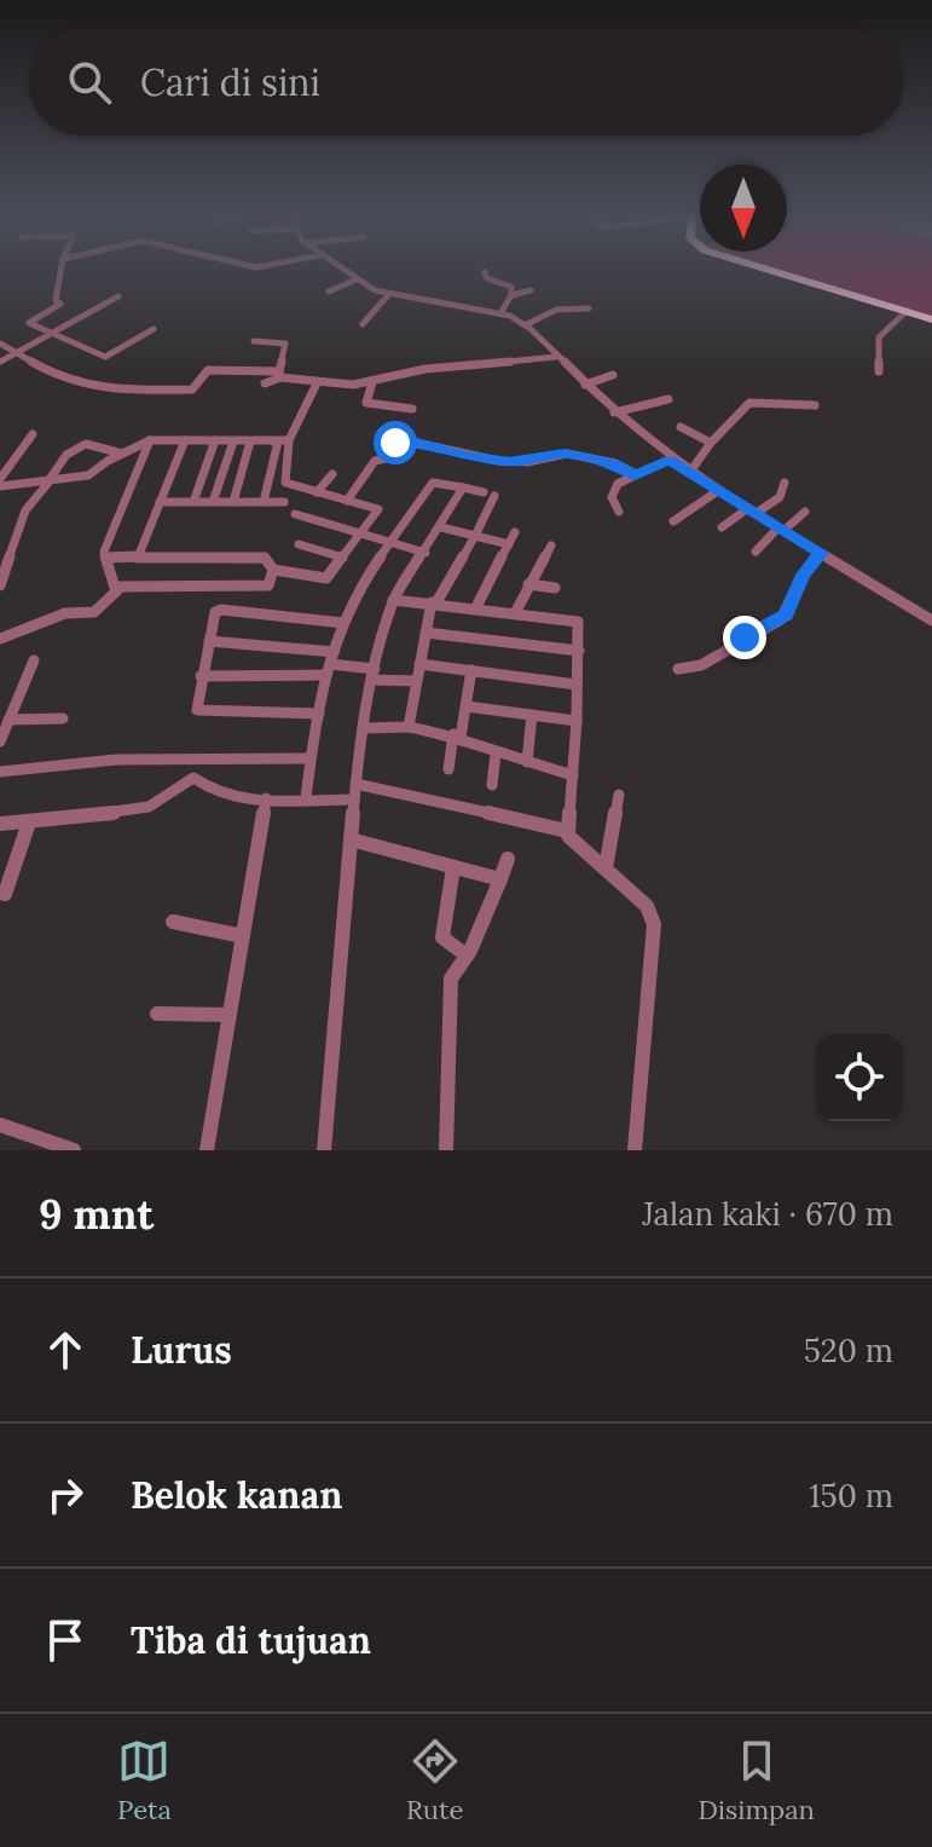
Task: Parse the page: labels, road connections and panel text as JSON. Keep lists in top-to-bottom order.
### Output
{
  "north": "bottom",
  "page": {
    "search": "Cari di sini",
    "heading": ["9 mnt", "Jalan kaki · 670 m"],
    "list": [
      ["Lurus", "520 m"],
      ["Belok kanan", "150 m"],
      "Tiba di tujuan"
    ],
    "nav": ["Peta", "Rute", "Disimpan"]
  }
}
